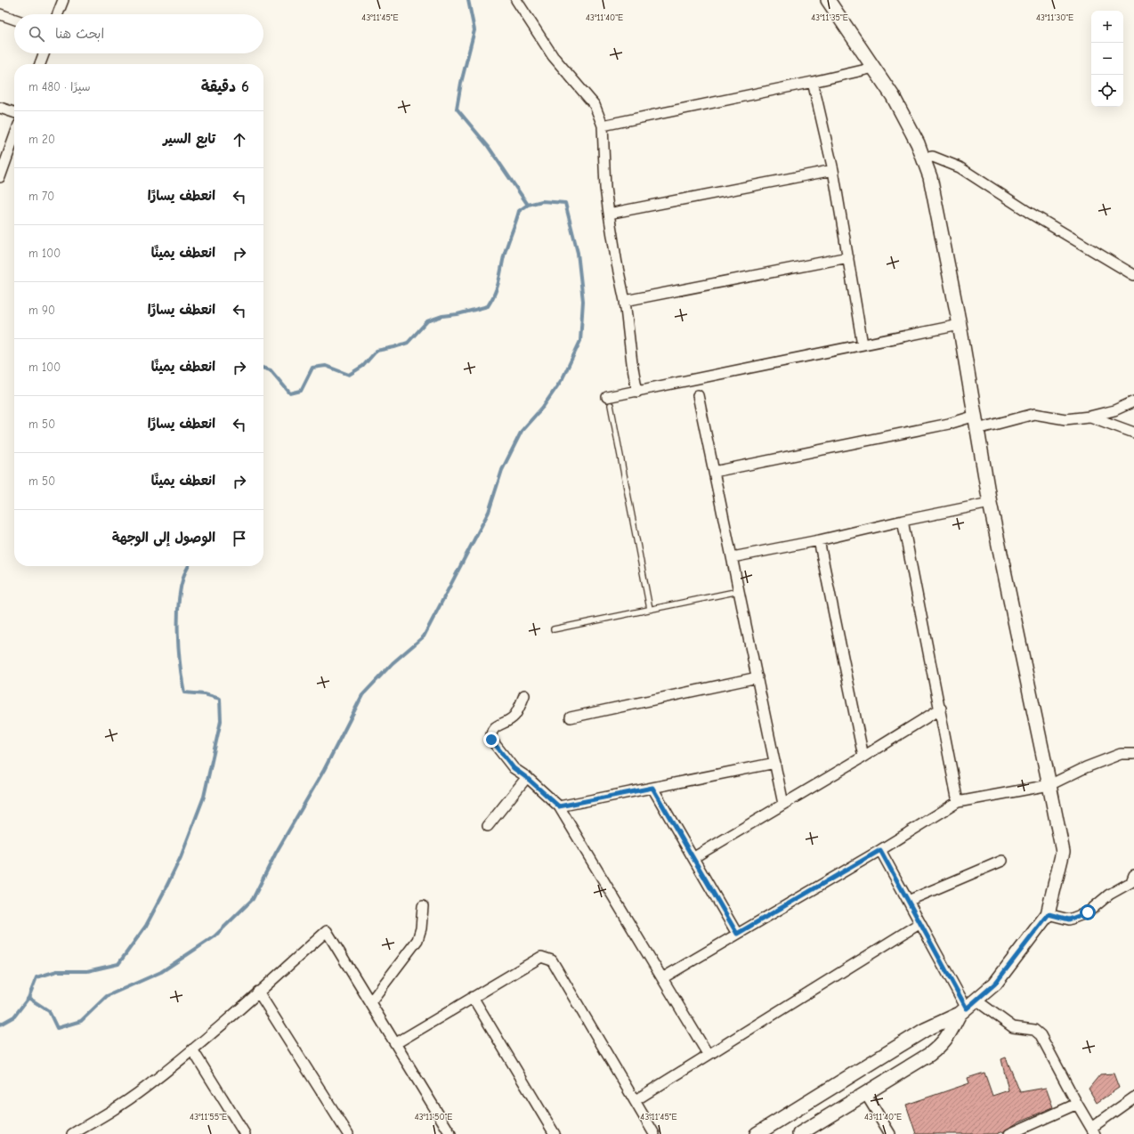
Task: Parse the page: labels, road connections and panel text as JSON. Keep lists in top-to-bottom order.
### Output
{
  "page": {
    "map_buttons": ["+", "−"],
    "search": "ابحث هنا",
    "heading": ["6 دقيقة", "سيرًا · 480 m"],
    "list": [
      ["تابع السير", "20 m"],
      ["انعطف يسارًا", "70 m"],
      ["انعطف يمينًا", "100 m"],
      ["انعطف يسارًا", "90 m"],
      ["انعطف يمينًا", "100 m"],
      ["انعطف يسارًا", "50 m"],
      ["انعطف يمينًا", "50 m"],
      "الوصول إلى الوجهة"
    ]
  },
  "coordinates": [
    "43°11'45\"E",
    "43°11'40\"E",
    "43°11'35\"E",
    "43°11'30\"E",
    "43°11'55\"E",
    "43°11'50\"E"
  ]
}
